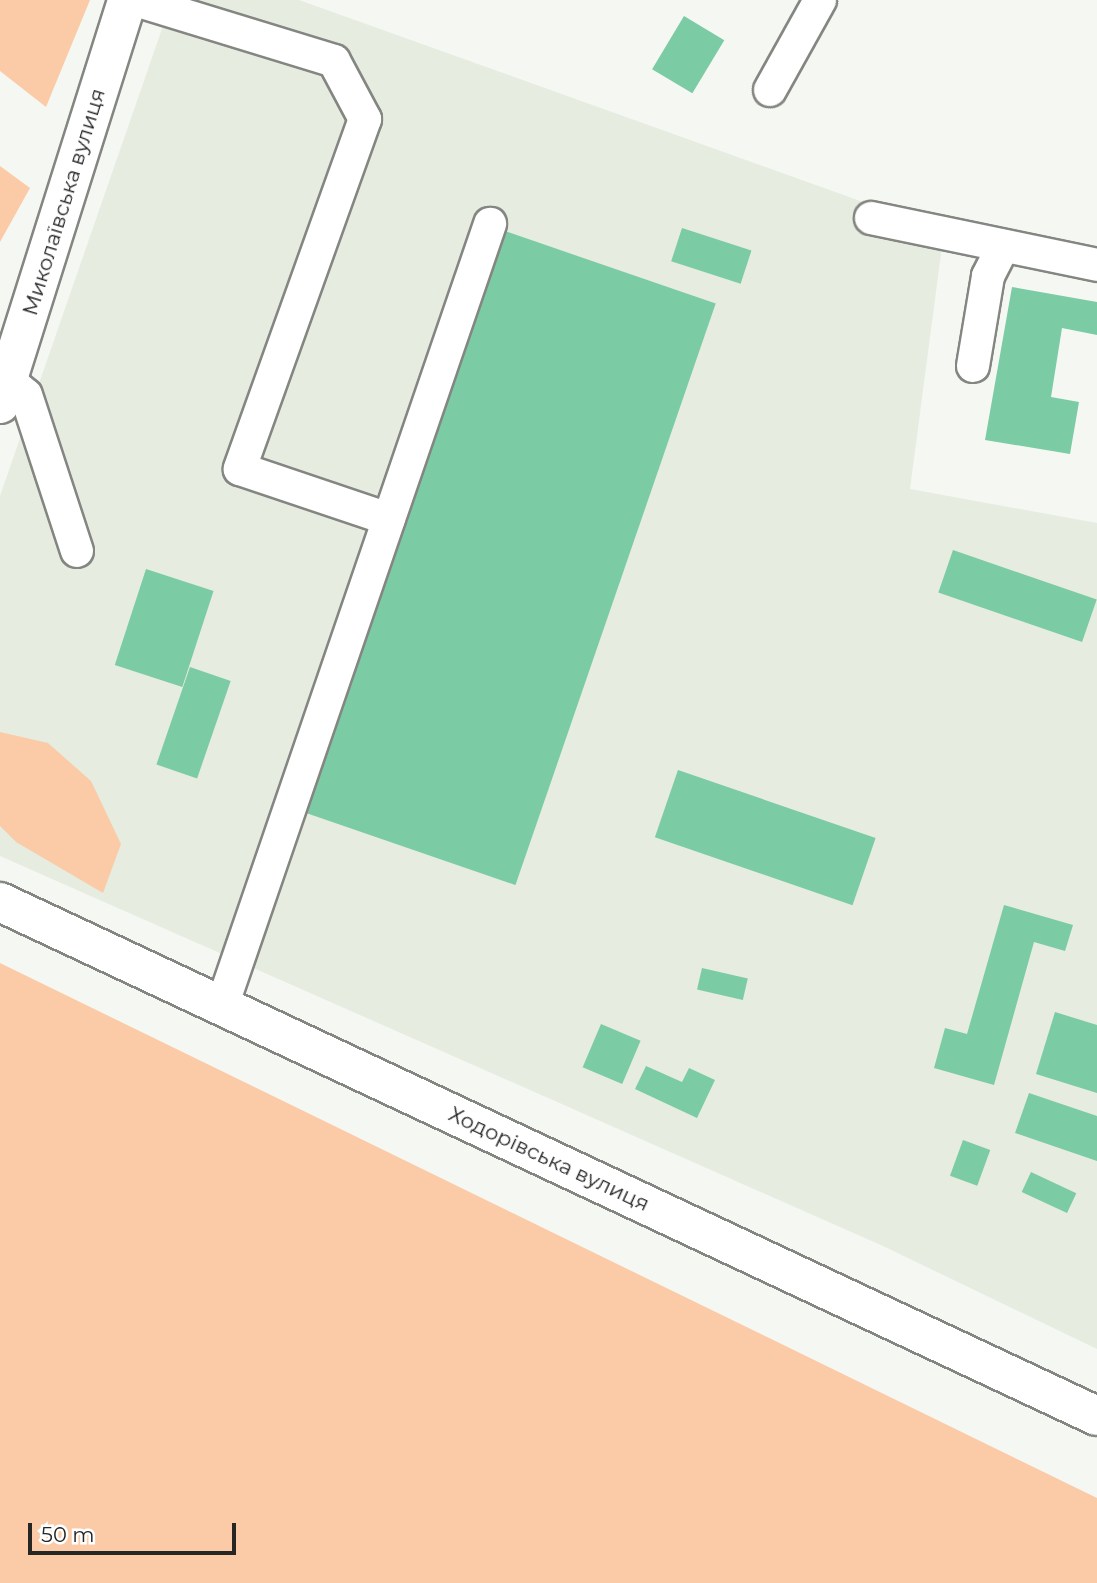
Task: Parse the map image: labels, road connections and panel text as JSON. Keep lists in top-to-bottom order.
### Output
{
  "streets": {
    "main road": ["Миколаївська вулиця", "Ходорівська вулиця"]
  },
  "scale_bar": "50 m"
}
